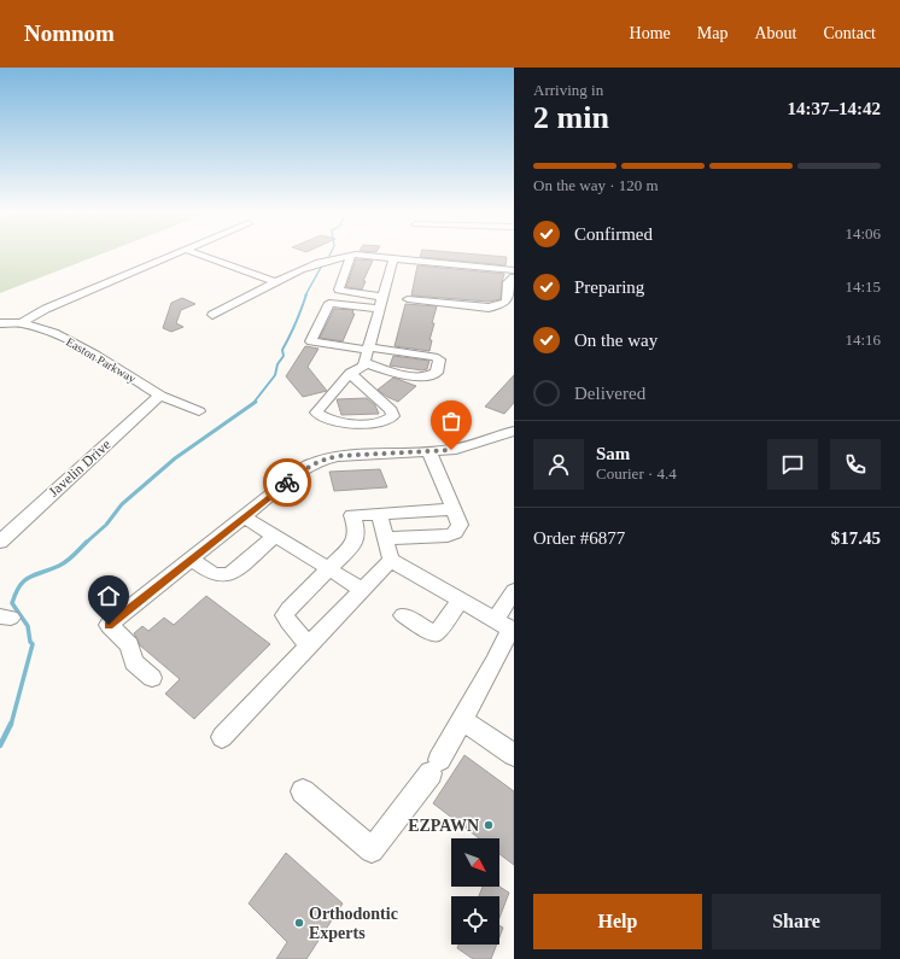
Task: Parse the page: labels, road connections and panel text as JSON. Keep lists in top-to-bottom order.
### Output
{
  "streets": {
    "street": ["Easton Parkway", "Javelin Drive"]
  },
  "crossings": [
    ["Easton Parkway", "Javelin Drive"]
  ],
  "places": ["EZPAWN", "Orthodontic Experts"],
  "north": "bottom right",
  "page": {
    "header": "Nomnom",
    "nav": [
      "Home",
      "Map",
      "About",
      "Contact"
    ],
    "heading": ["2 min", "Arriving in", "14:37–14:42"],
    "panel": [
      "Sam",
      "Courier · 4.4",
      "Order #6877",
      "$17.45"
    ],
    "bar": "On the way · 120 m",
    "list": [
      ["Confirmed", "14:06"],
      ["Preparing", "14:15"],
      ["On the way", "14:16"],
      "Delivered"
    ],
    "buttons": ["Help", "Share"]
  }
}
